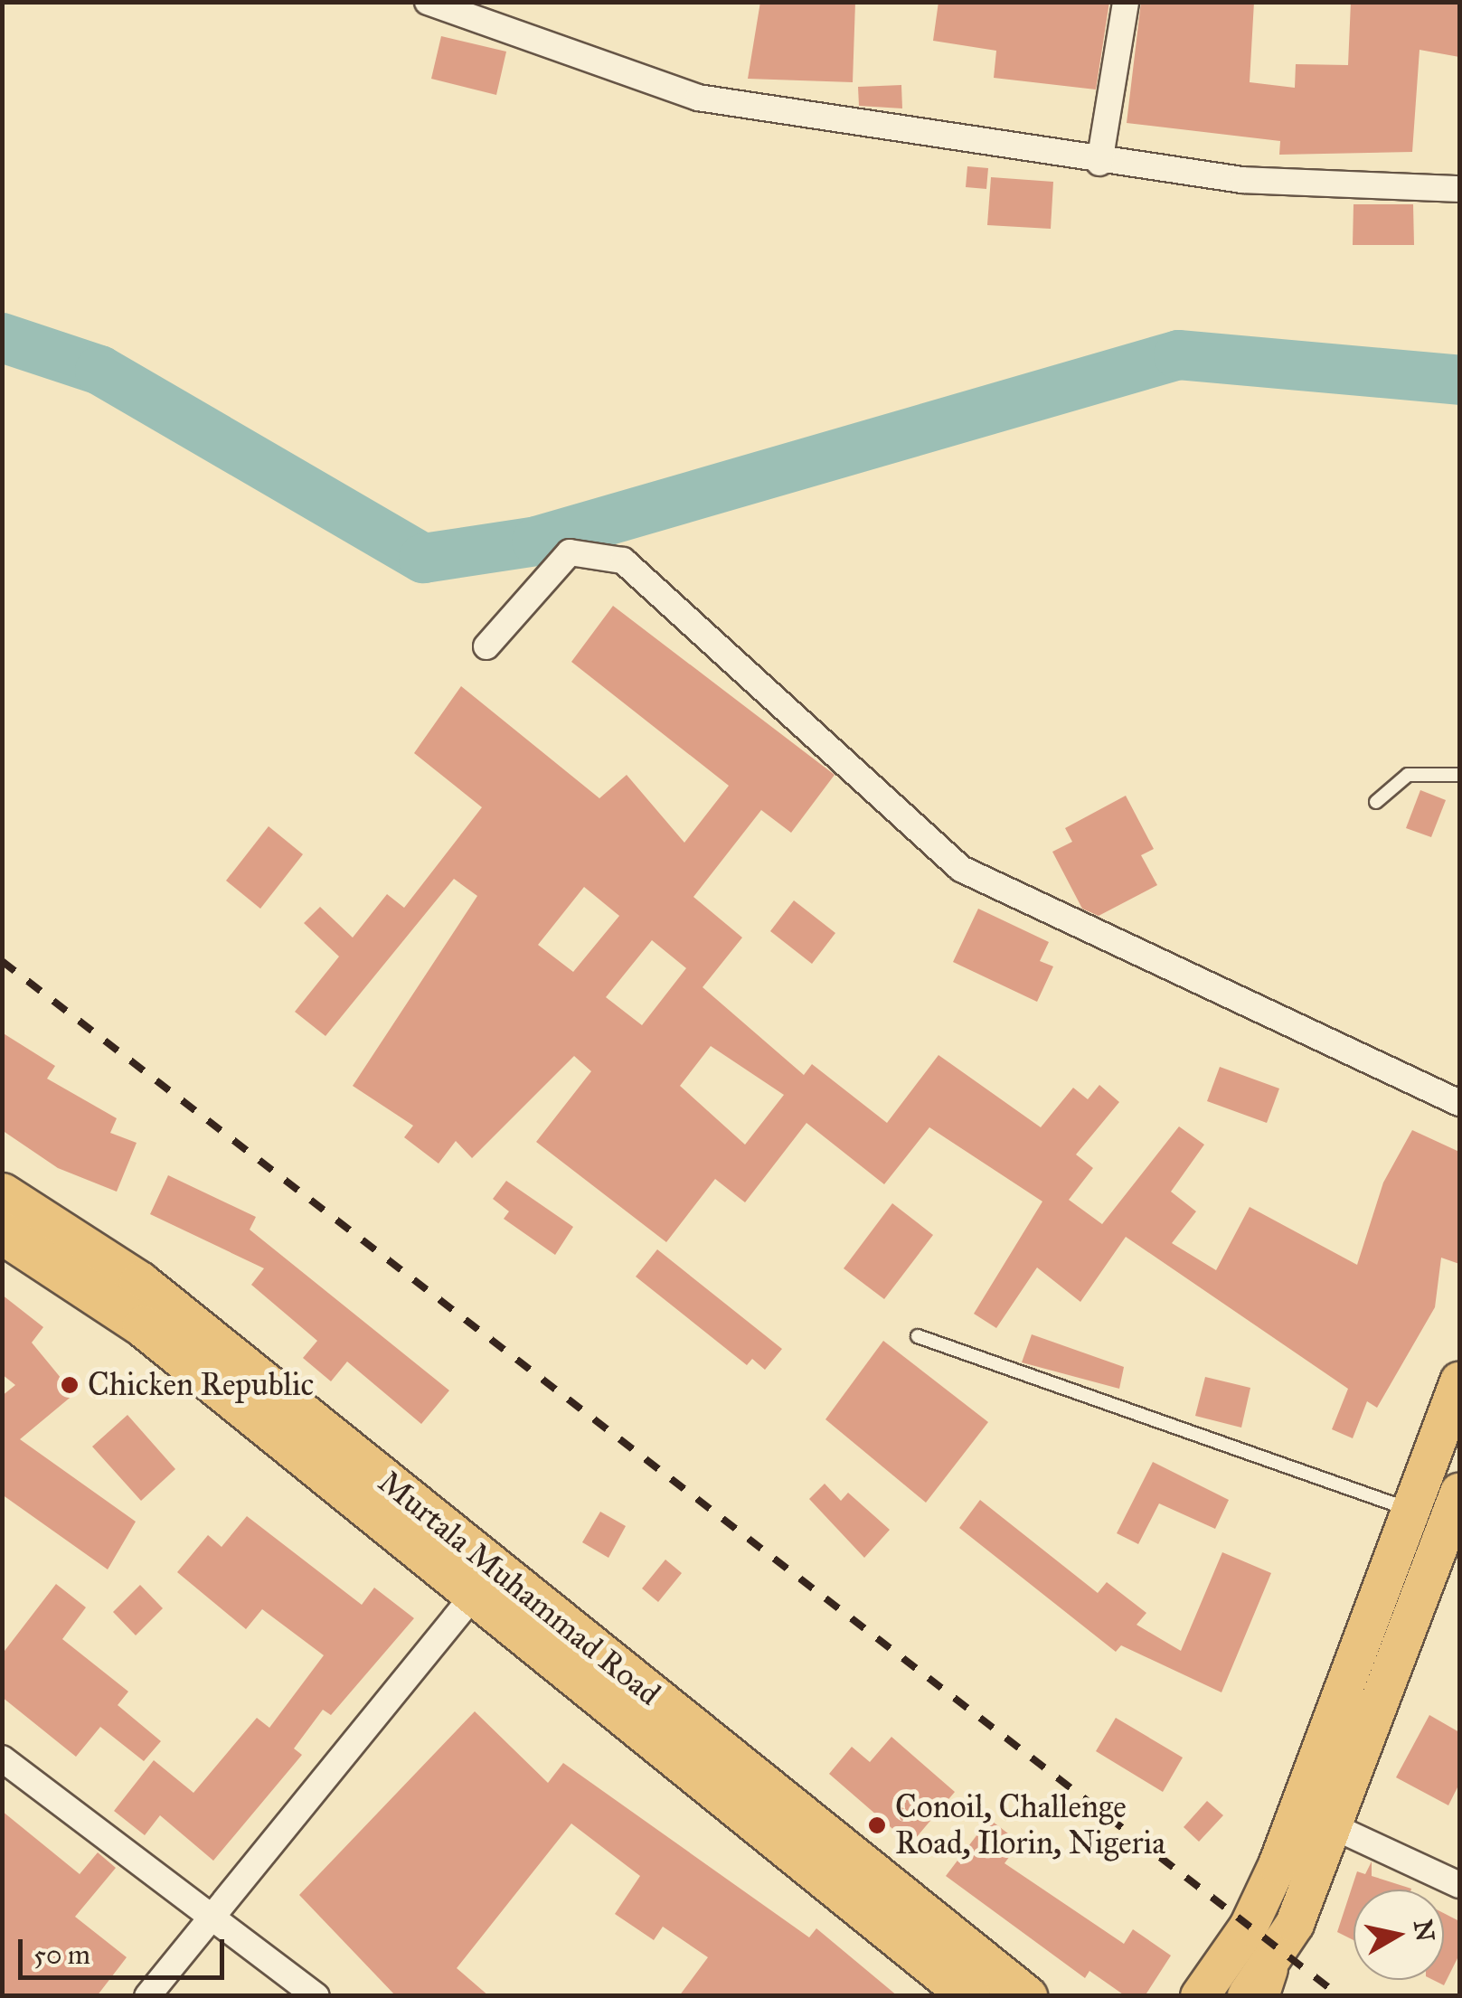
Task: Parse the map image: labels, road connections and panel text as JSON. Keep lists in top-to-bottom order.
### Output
{
  "streets": {
    "highway": ["Murtala Muhammad Road"]
  },
  "places": ["Chicken Republic", "Conoil, Challenge Road, Ilorin, Nigeria"],
  "scale_bar": "50 m",
  "north": "right"
}
